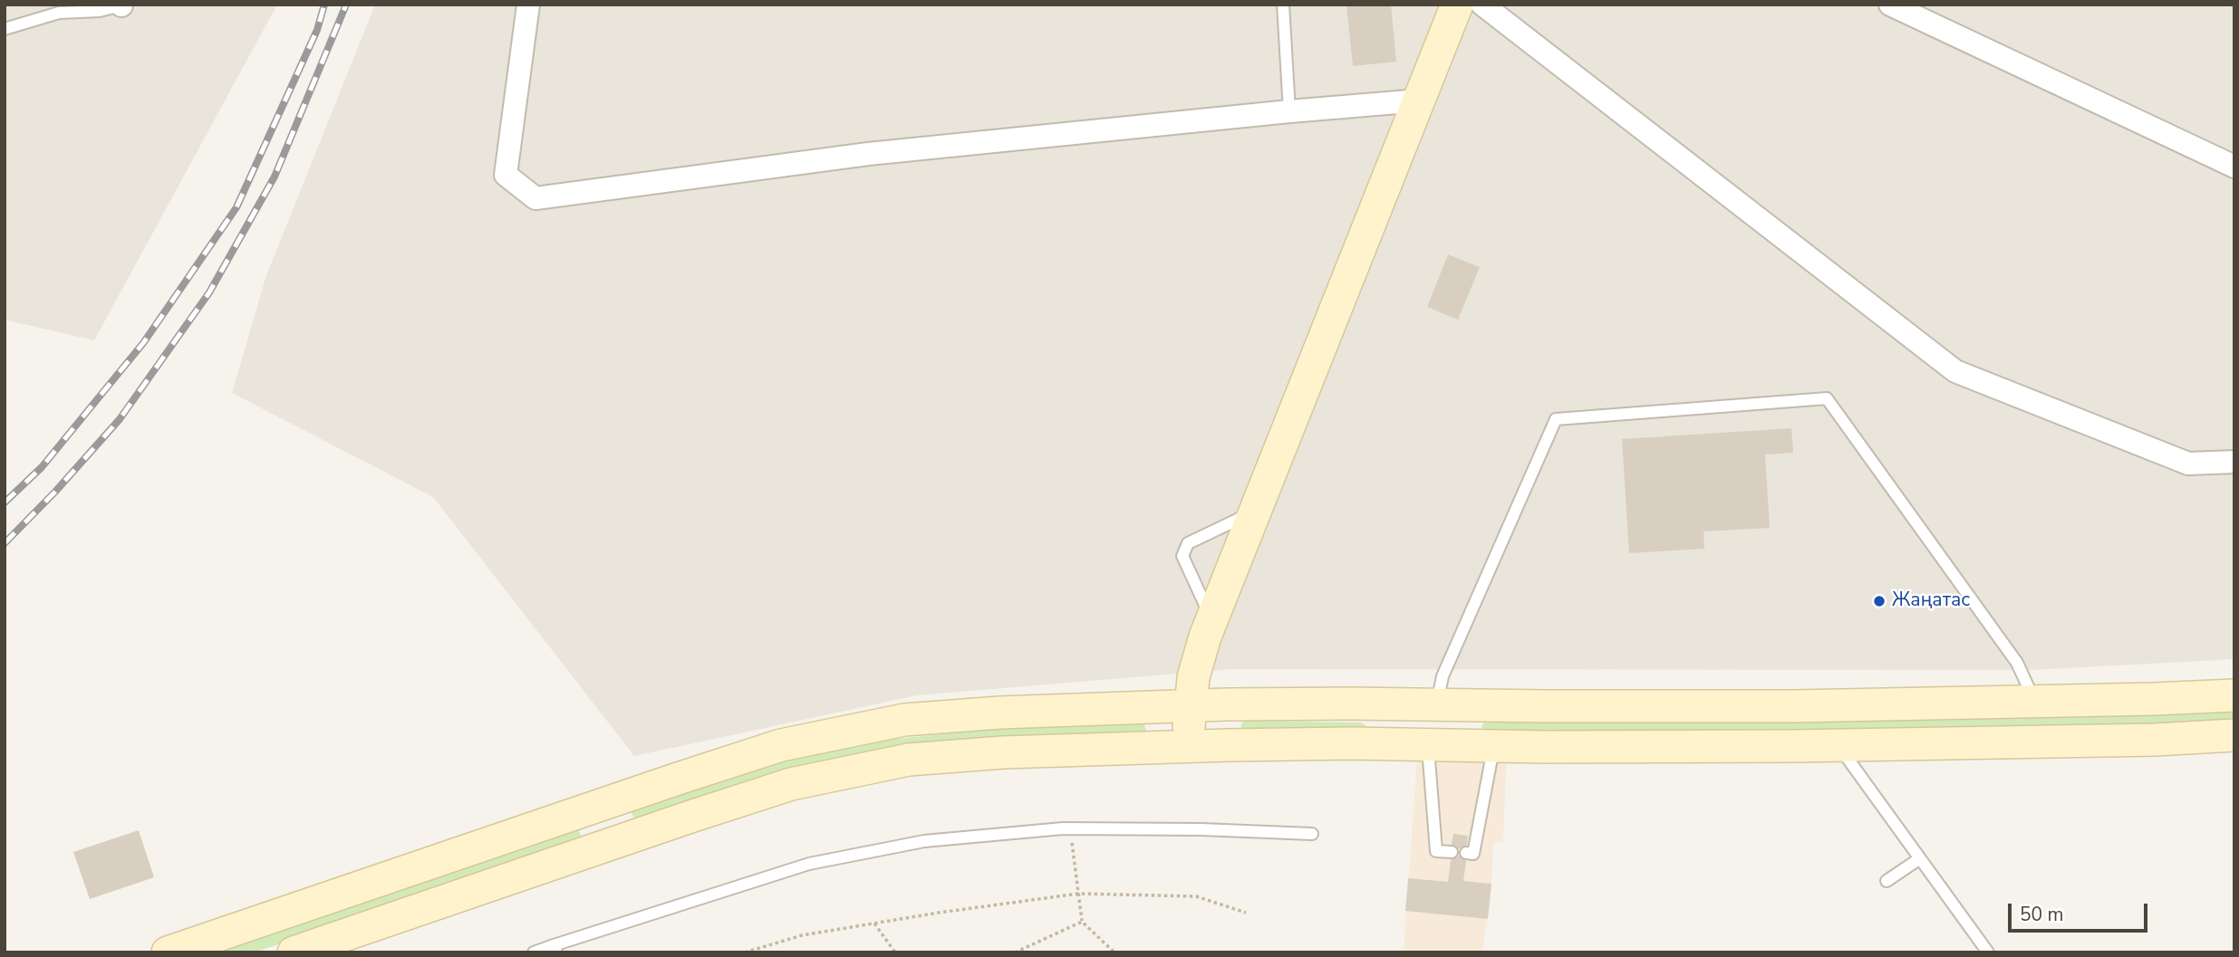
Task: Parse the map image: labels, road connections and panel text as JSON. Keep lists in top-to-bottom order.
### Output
{
  "places": ["Жаңатас"],
  "scale_bar": "50 m"
}
